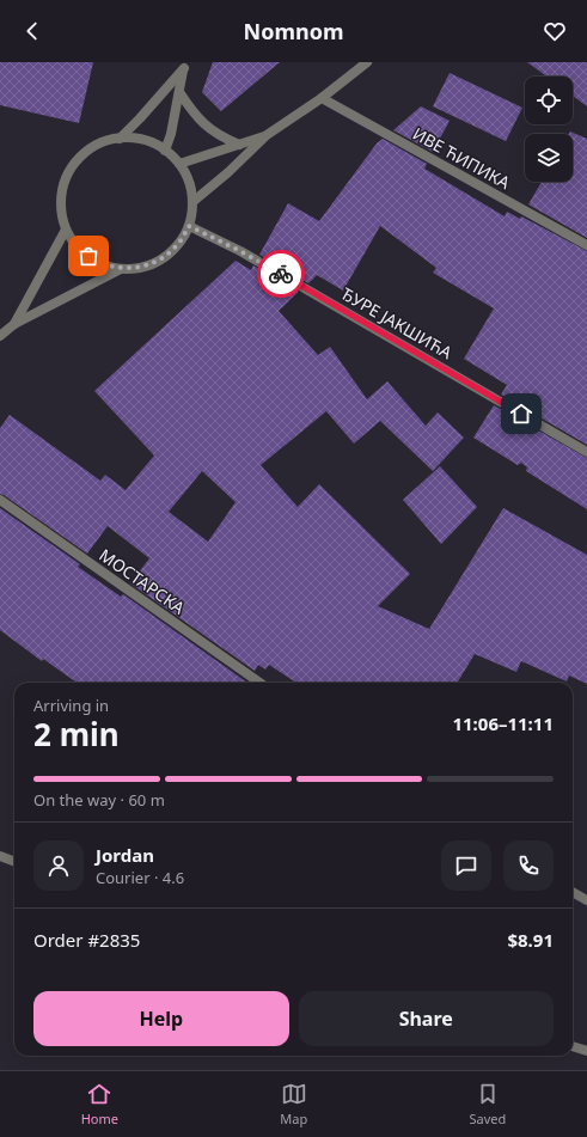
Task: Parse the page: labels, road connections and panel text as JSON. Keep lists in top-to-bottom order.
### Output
{
  "streets": {
    "street": ["ИВЕ ЋИПИКА", "ЂУРЕ ЈАКШИЋА", "МОСТАРСКА"]
  },
  "page": {
    "header": "Nomnom",
    "heading": ["2 min", "Arriving in", "11:06–11:11"],
    "panel": [
      "Jordan",
      "Courier · 4.6",
      "Order #2835",
      "$8.91"
    ],
    "bar": "On the way · 60 m",
    "buttons": ["Help", "Share"],
    "tabs": ["Home", "Map", "Saved"]
  }
}
